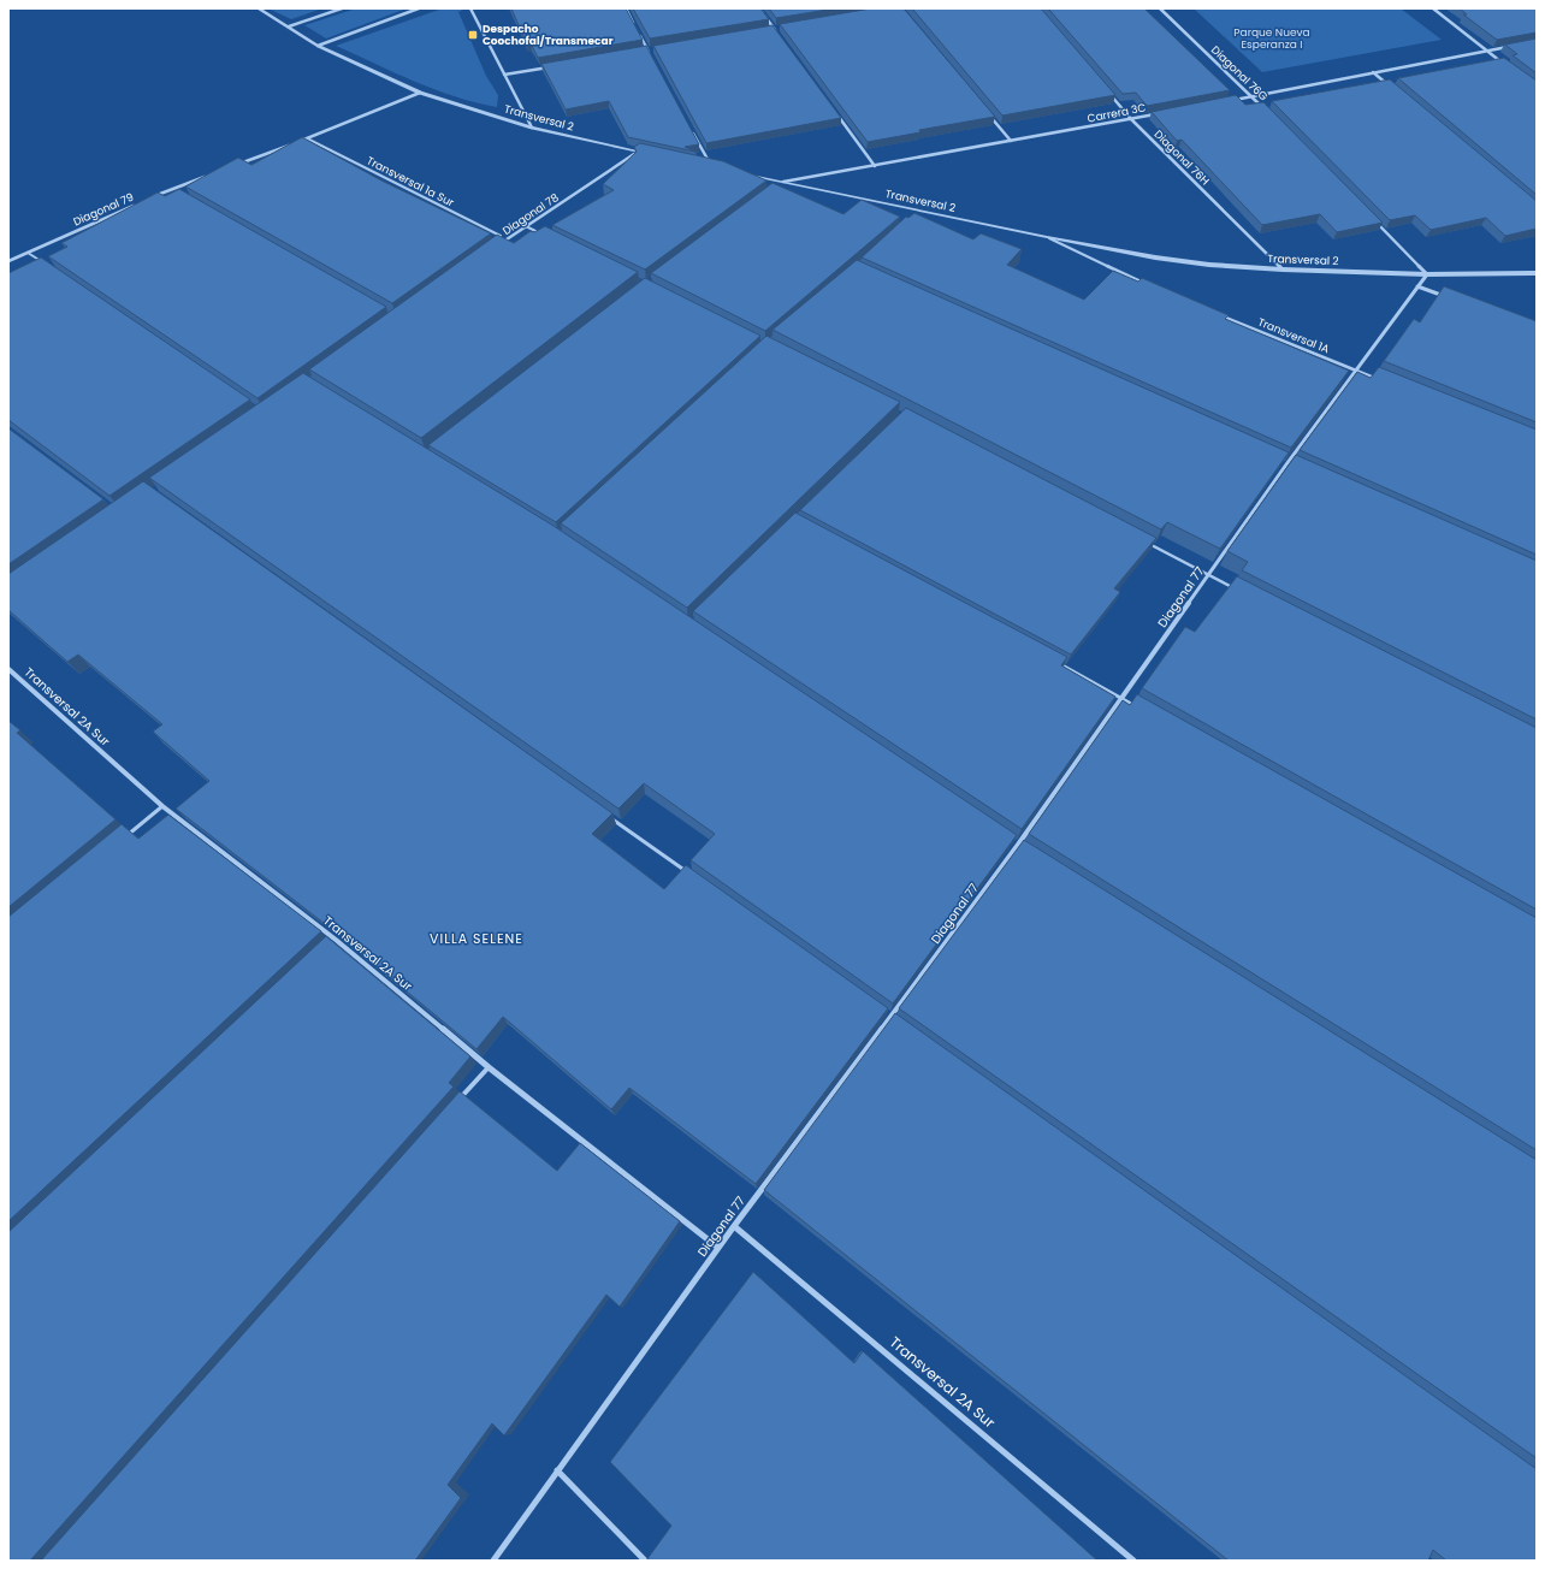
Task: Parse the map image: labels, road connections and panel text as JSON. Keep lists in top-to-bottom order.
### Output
{
  "streets": {
    "street": [
      "Diagonal 76G",
      "Carrera 3C",
      "Transversal 2",
      "Diagonal 76H",
      "Diagonal 79",
      "Diagonal 78",
      "Diagonal 77",
      "Transversal 2A Sur"
    ],
    "lane": ["Transversal 1a Sur", "Transversal 1A"]
  },
  "crossings": [
    ["Carrera 3C", "Transversal 2"],
    ["Carrera 3C", "Diagonal 76H"],
    ["Transversal 2", "Diagonal 76H"],
    ["Transversal 2", "Diagonal 78"],
    ["Transversal 2", "Diagonal 77"],
    ["Transversal 1a Sur", "Diagonal 78"],
    ["Transversal 1A", "Diagonal 77"],
    ["Diagonal 77", "Transversal 2A Sur"]
  ],
  "districts": ["VILLA SELENE"],
  "parks": ["Parque Nueva Esperanza I"],
  "places": {
    "transit": ["Despacho Coochofal/Transmecar"]
  }
}
